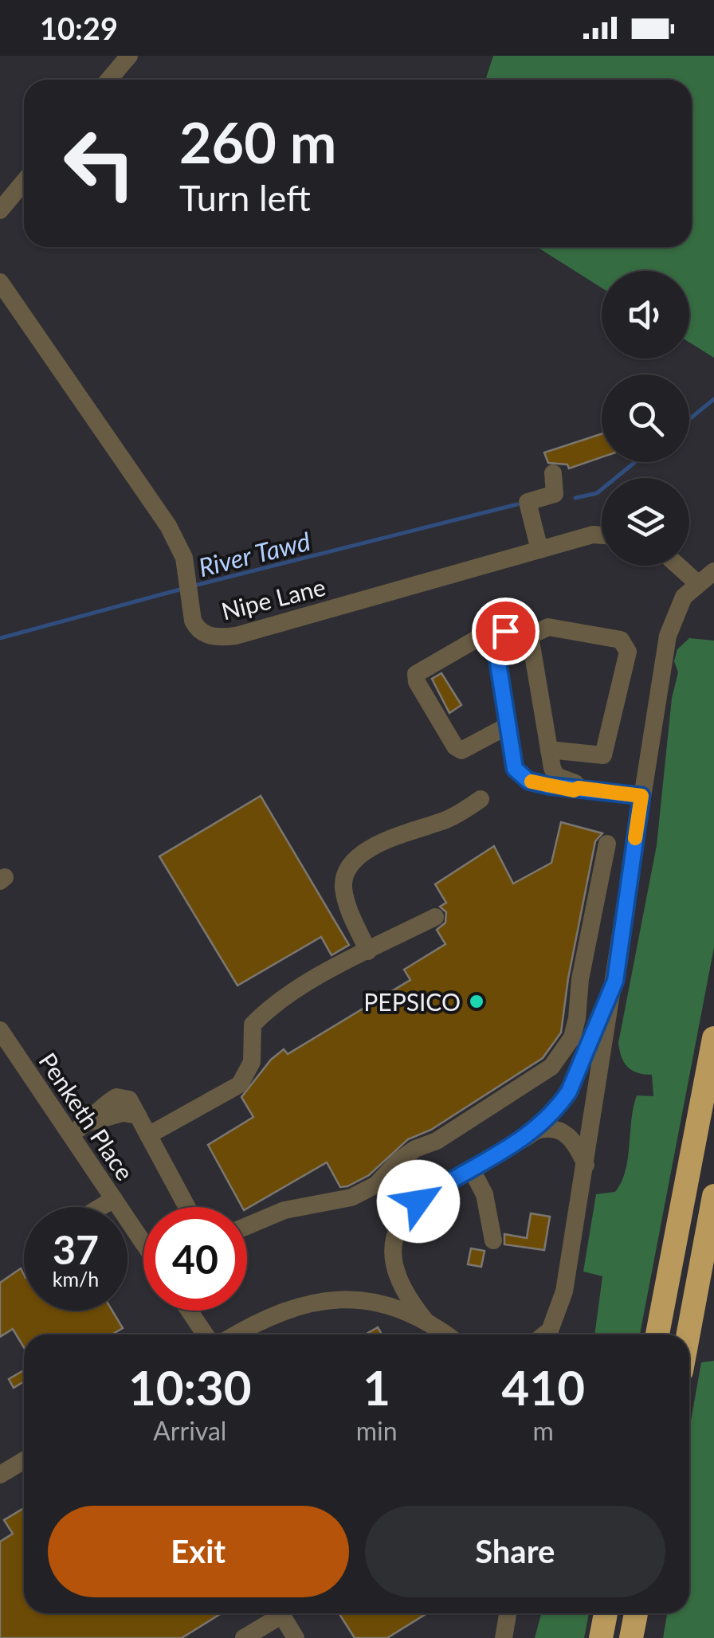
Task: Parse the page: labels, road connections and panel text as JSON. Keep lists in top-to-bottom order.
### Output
{
  "streets": {
    "street": ["Nipe Lane", "Penketh Place"]
  },
  "water": ["River Tawd"],
  "places": ["PEPSICO"],
  "page": {
    "status": "10:29",
    "turn": ["260 m", "Turn left"],
    "speed": "37 km/h",
    "limit": "40",
    "eta": [
      "10:30",
      "Arrival",
      "1",
      "min",
      "410",
      "m"
    ],
    "buttons": ["Exit", "Share"]
  }
}
